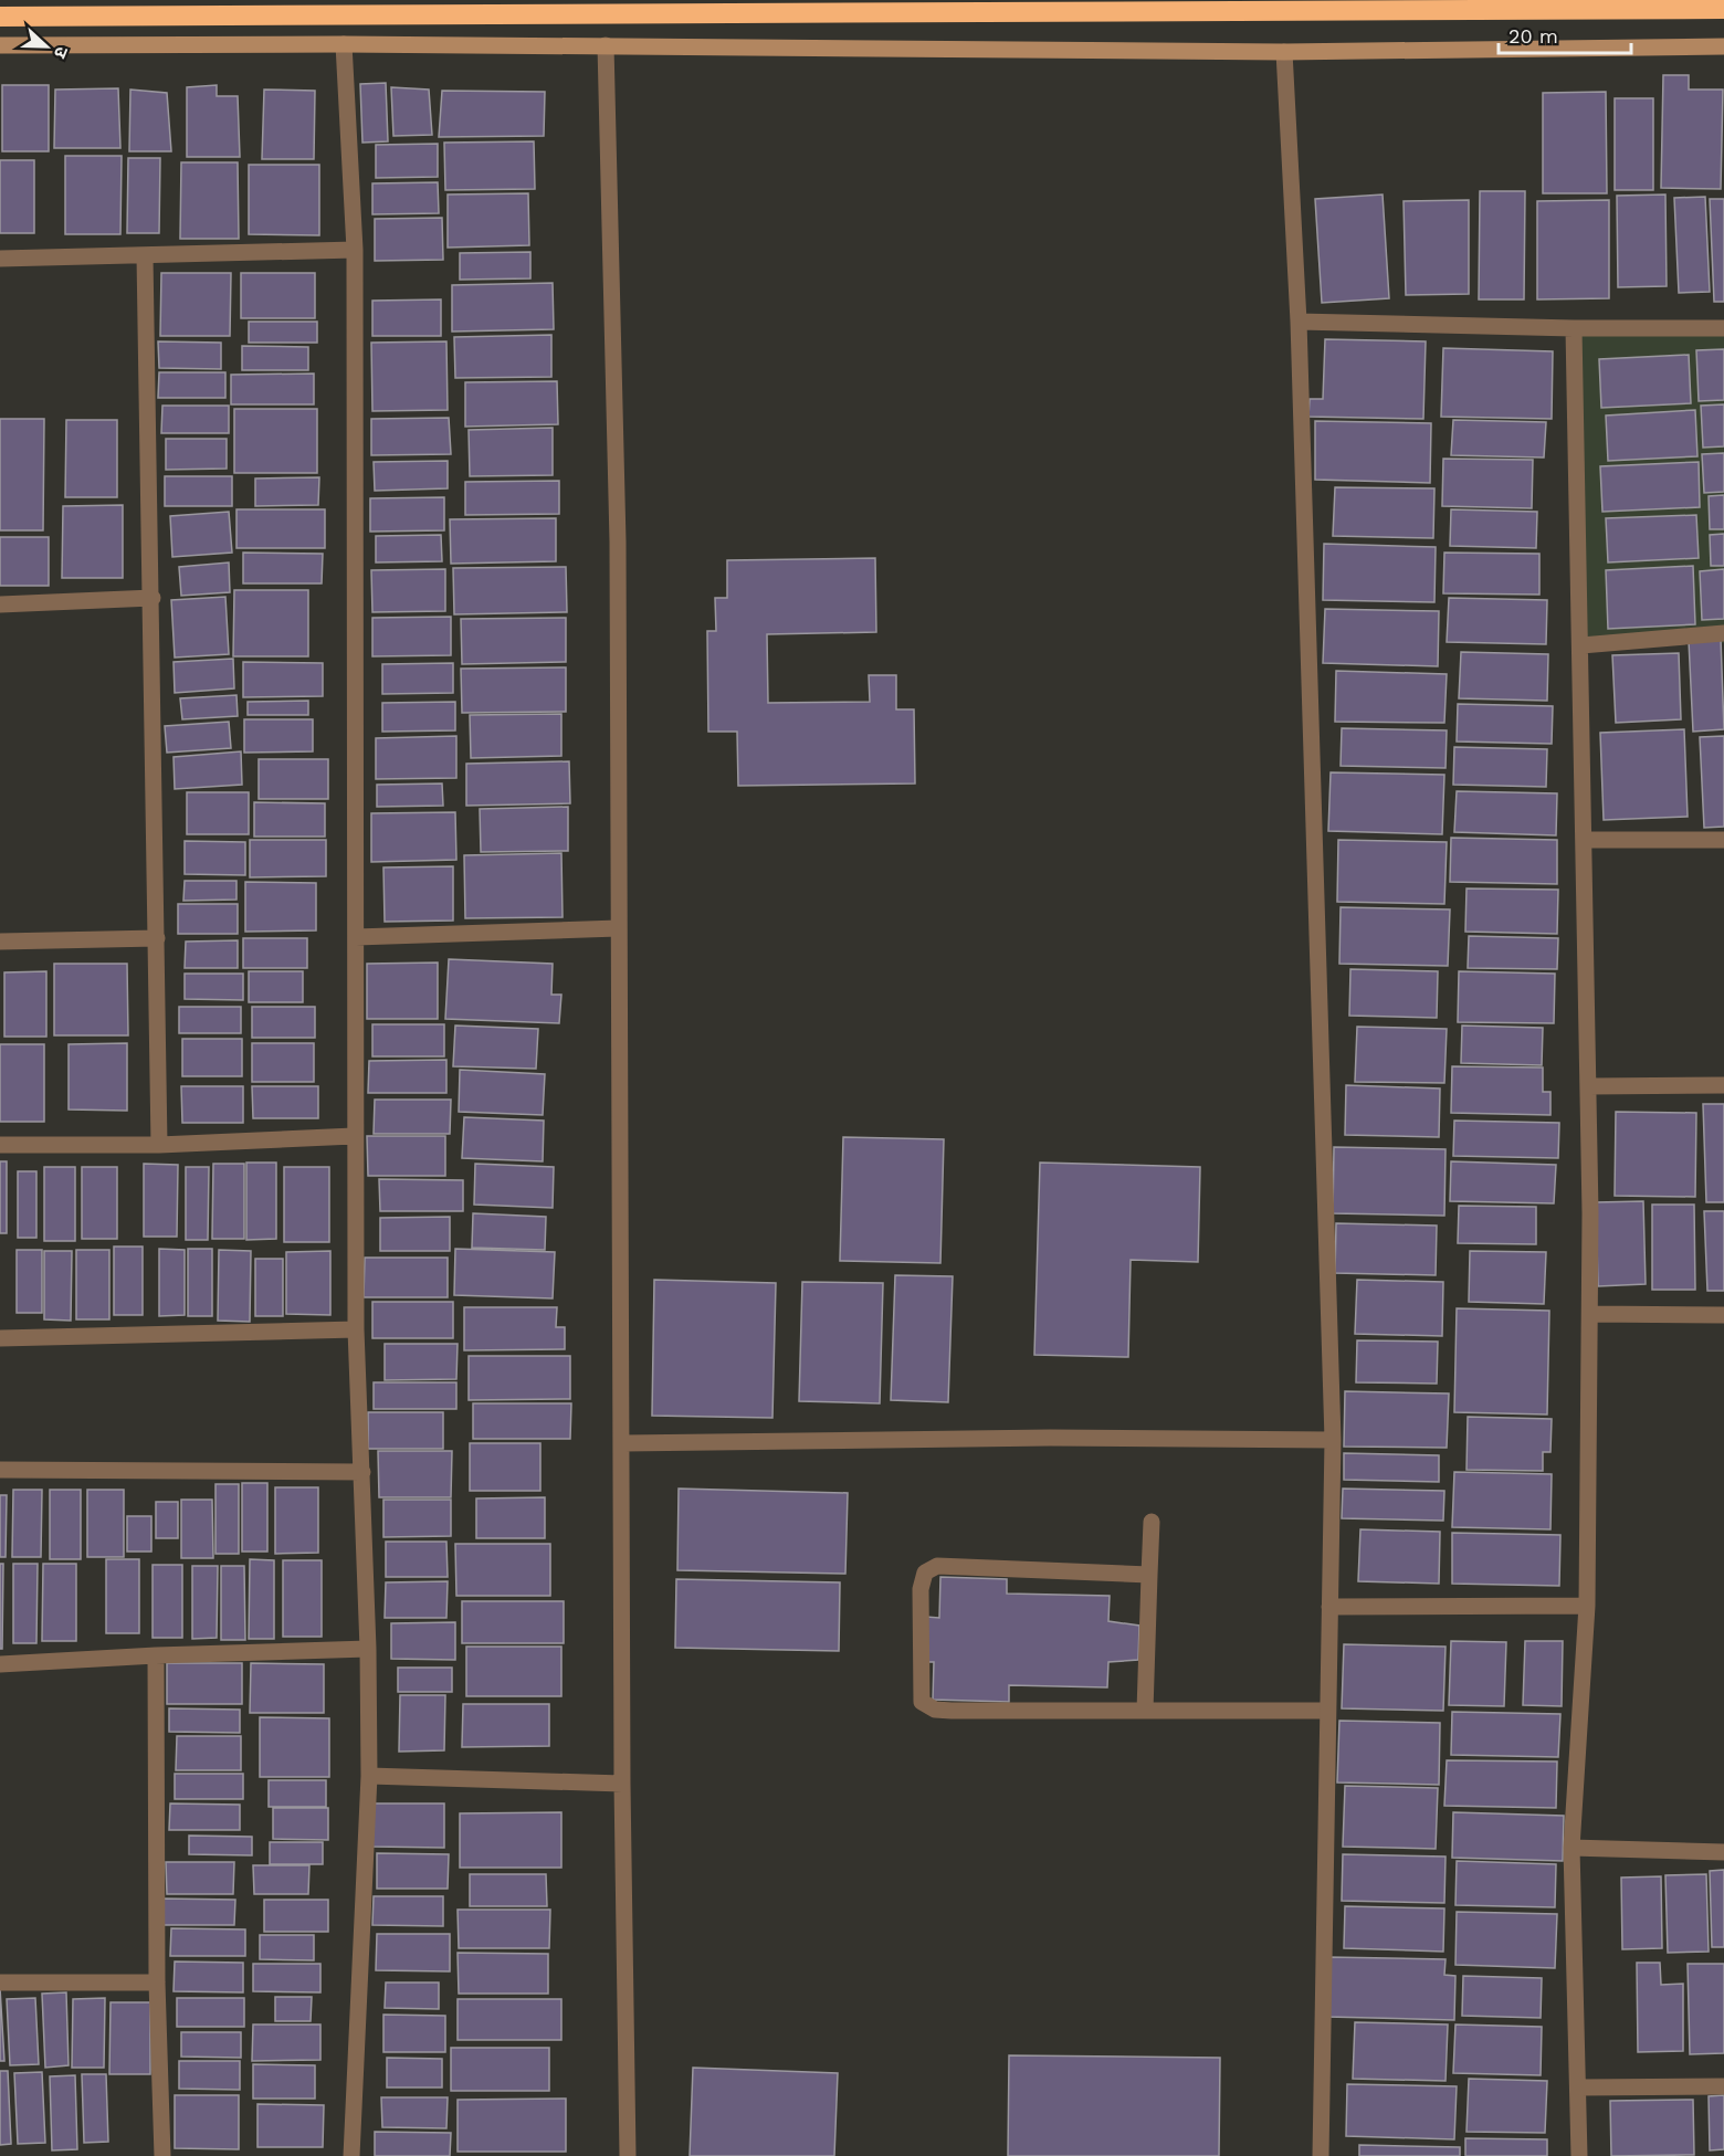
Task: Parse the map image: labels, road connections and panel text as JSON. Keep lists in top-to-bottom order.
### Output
{
  "scale_bar": "20 m",
  "north": "right"
}
